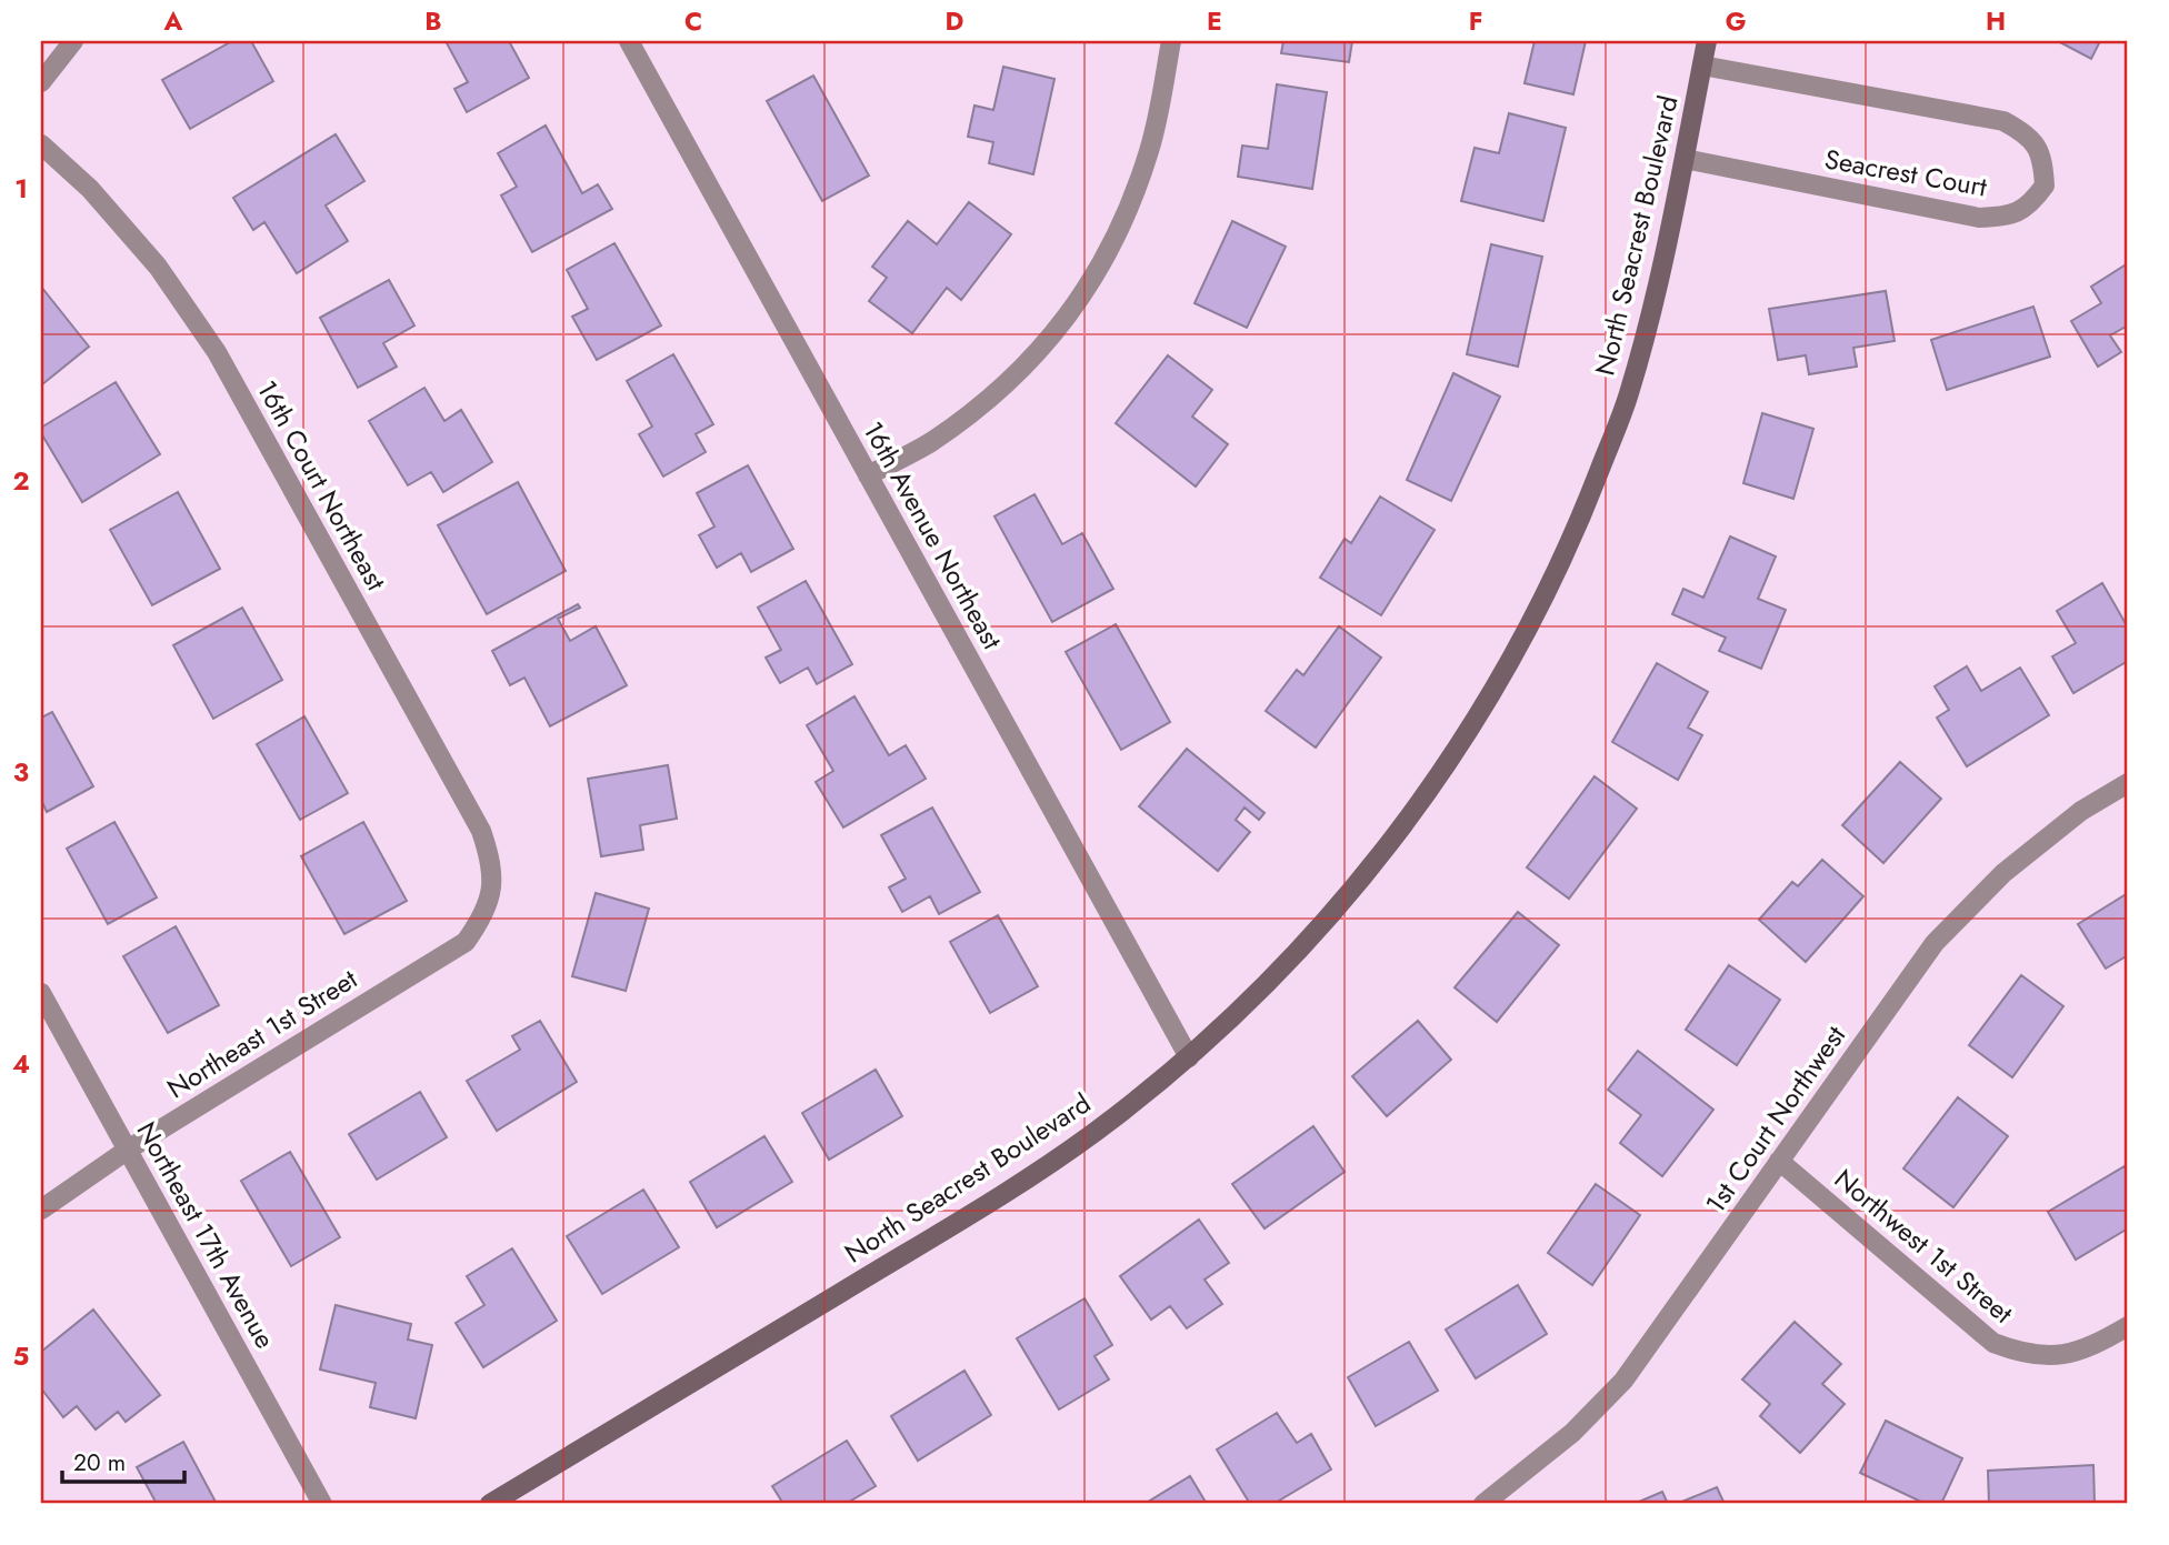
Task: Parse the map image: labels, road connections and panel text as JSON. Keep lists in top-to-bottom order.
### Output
{
  "streets": {
    "street": [
      "Seacrest Court",
      "North Seacrest Boulevard",
      "16th Court Northeast",
      "16th Avenue Northeast",
      "Northeast 1st Street",
      "1st Court Northwest",
      "Northeast 17th Avenue",
      "Northwest 1st Street"
    ]
  },
  "crossings": [
    ["Seacrest Court", "North Seacrest Boulevard"],
    ["North Seacrest Boulevard", "16th Avenue Northeast"],
    ["16th Court Northeast", "Northeast 1st Street"],
    ["Northeast 1st Street", "Northeast 17th Avenue"],
    ["1st Court Northwest", "Northwest 1st Street"]
  ],
  "scale_bar": "20 m",
  "grid": {
    "columns": [
      "A",
      "B",
      "C",
      "D",
      "E",
      "F",
      "G",
      "H"
    ],
    "rows": [
      "1",
      "2",
      "3",
      "4",
      "5"
    ]
  }
}
